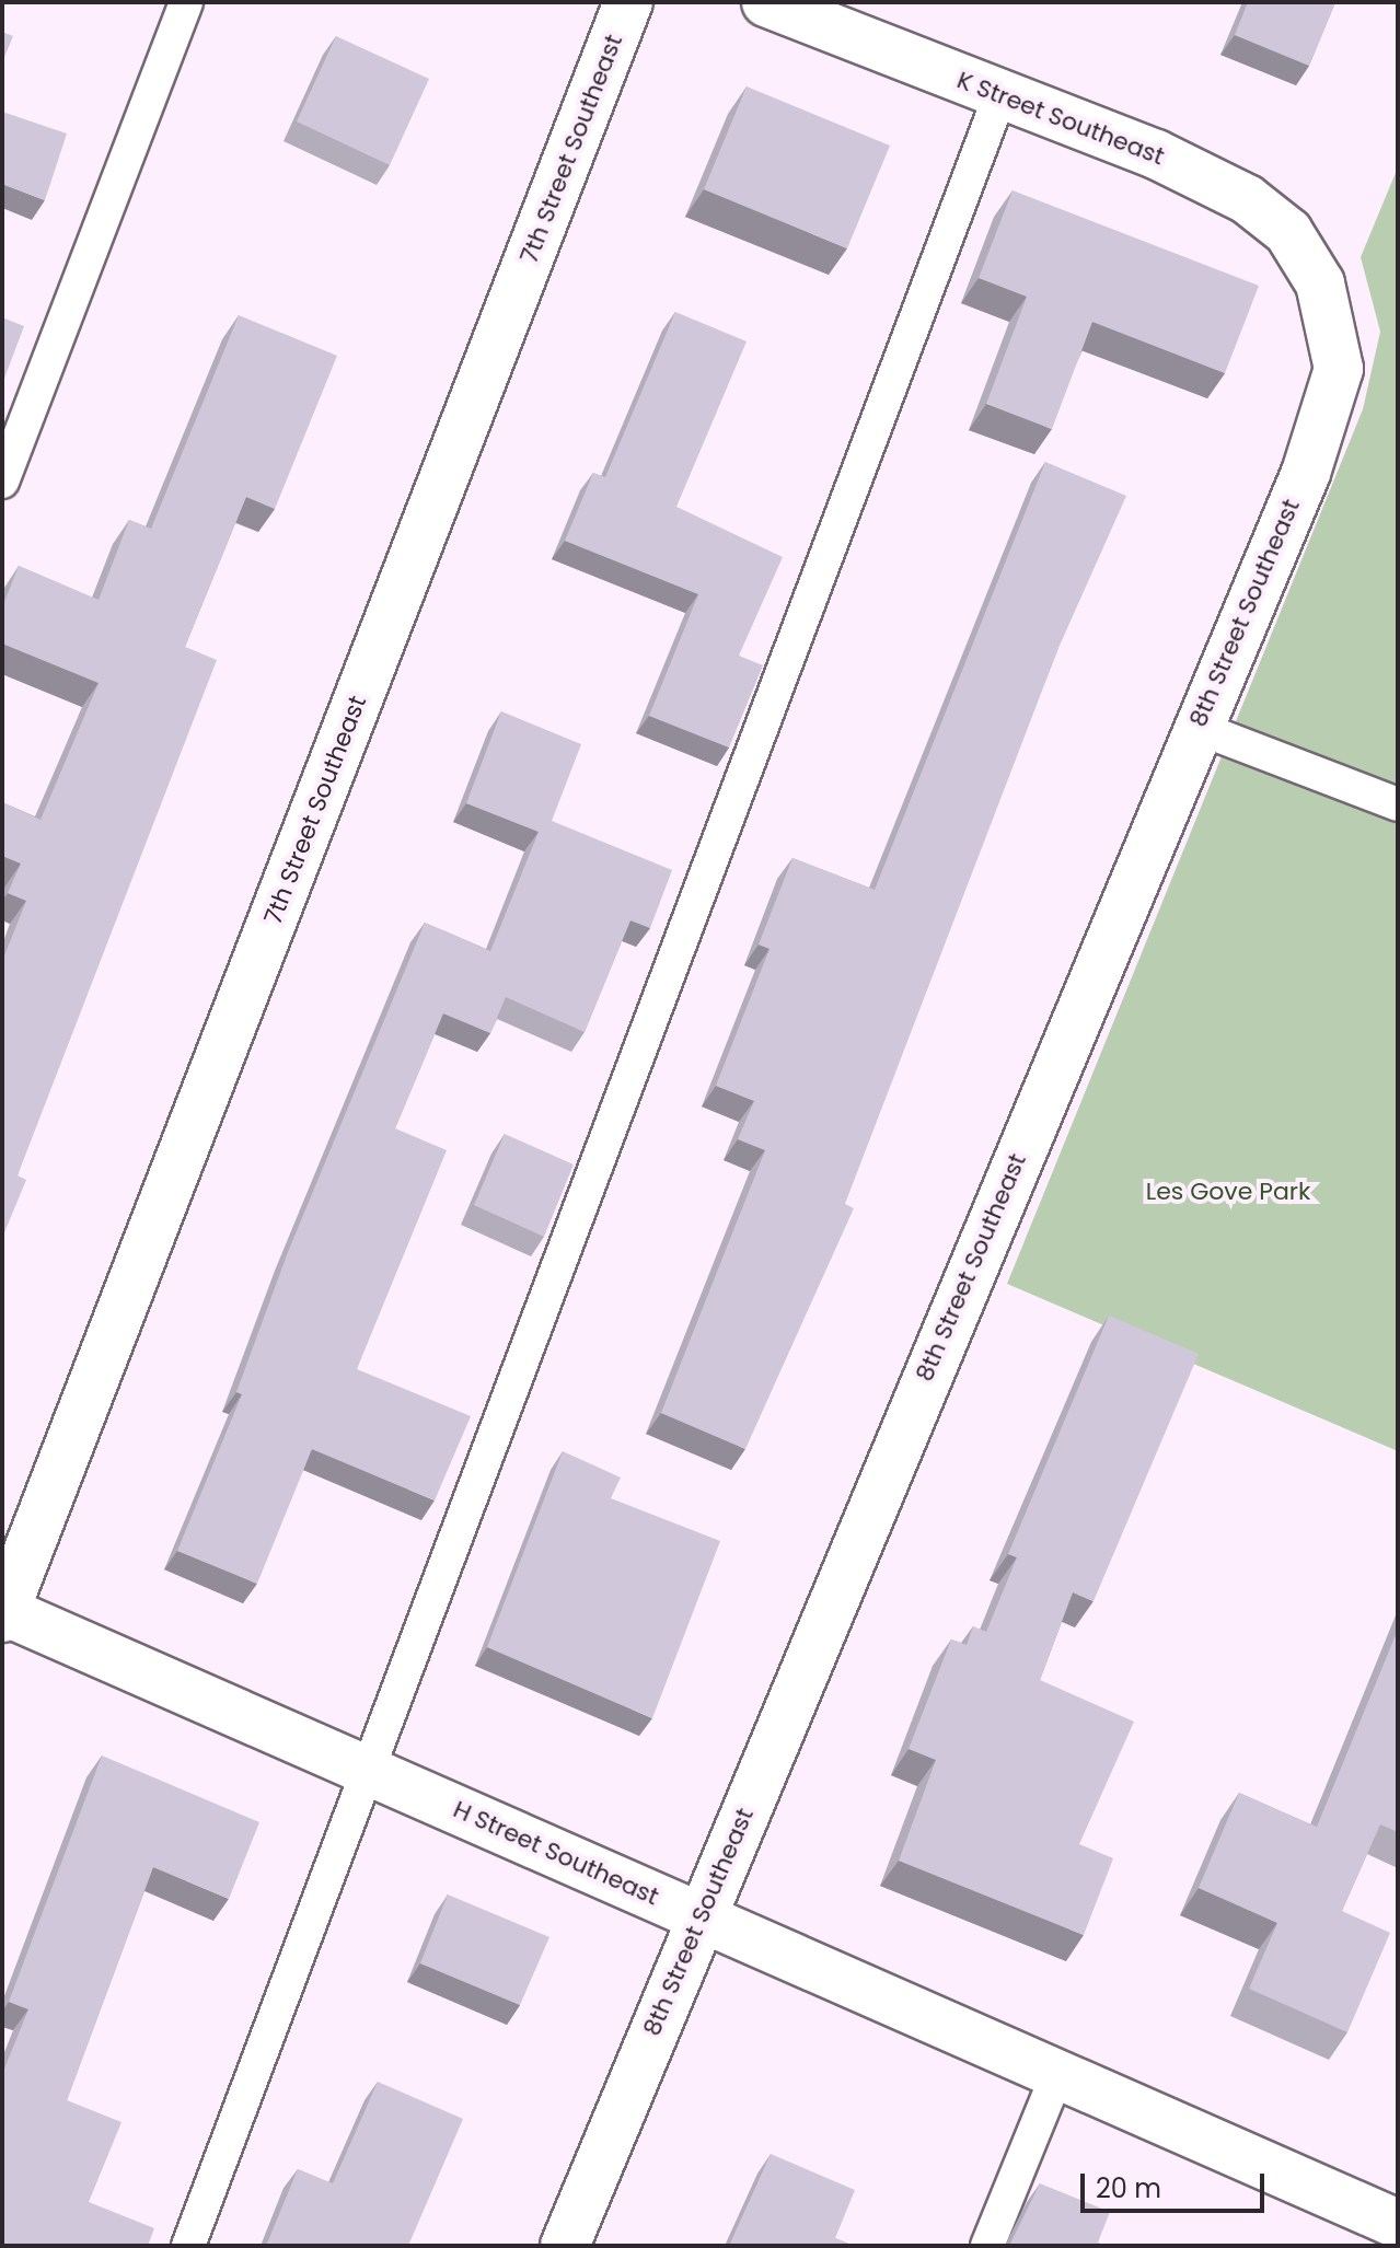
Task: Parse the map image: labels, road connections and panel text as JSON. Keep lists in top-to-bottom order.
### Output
{
  "streets": {
    "street": [
      "K Street Southeast",
      "7th Street Southeast",
      "8th Street Southeast",
      "H Street Southeast"
    ]
  },
  "crossings": [
    ["K Street Southeast", "8th Street Southeast"],
    ["7th Street Southeast", "H Street Southeast"],
    ["8th Street Southeast", "H Street Southeast"]
  ],
  "parks": ["Les Gove Park"],
  "scale_bar": "20 m"
}
